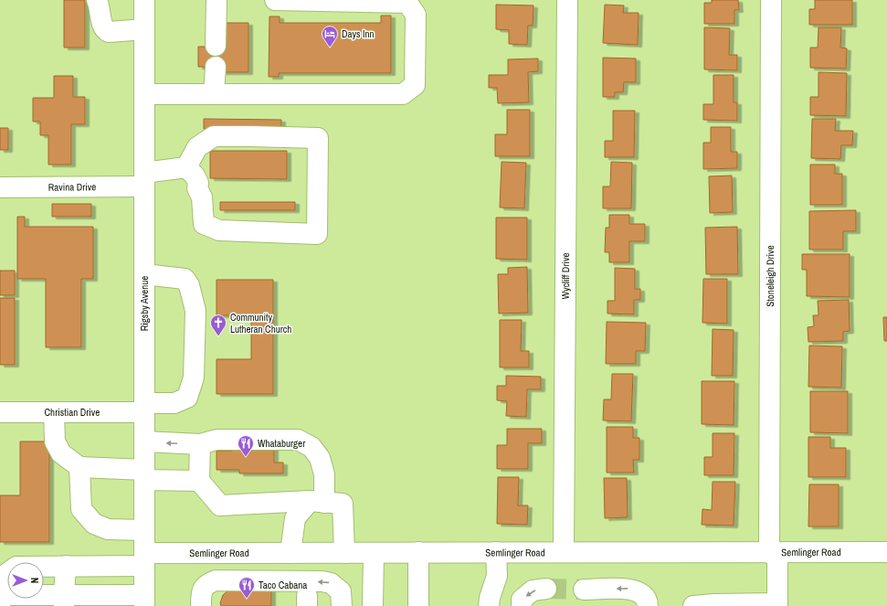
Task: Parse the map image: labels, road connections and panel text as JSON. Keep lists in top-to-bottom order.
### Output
{
  "streets": {
    "street": [
      "Ravina Drive",
      "Wycliff Drive",
      "Stoneleigh Drive",
      "Rigsby Avenue",
      "Christian Drive",
      "Semlinger Road"
    ]
  },
  "crossings": [
    ["Ravina Drive", "Rigsby Avenue"],
    ["Wycliff Drive", "Semlinger Road"],
    ["Stoneleigh Drive", "Semlinger Road"],
    ["Rigsby Avenue", "Christian Drive"],
    ["Rigsby Avenue", "Semlinger Road"]
  ],
  "places": {
    "hotel": ["Days Inn"],
    "church": ["Community Lutheran Church"],
    "restaurant": ["Whataburger", "Taco Cabana"]
  },
  "north": "right"
}
